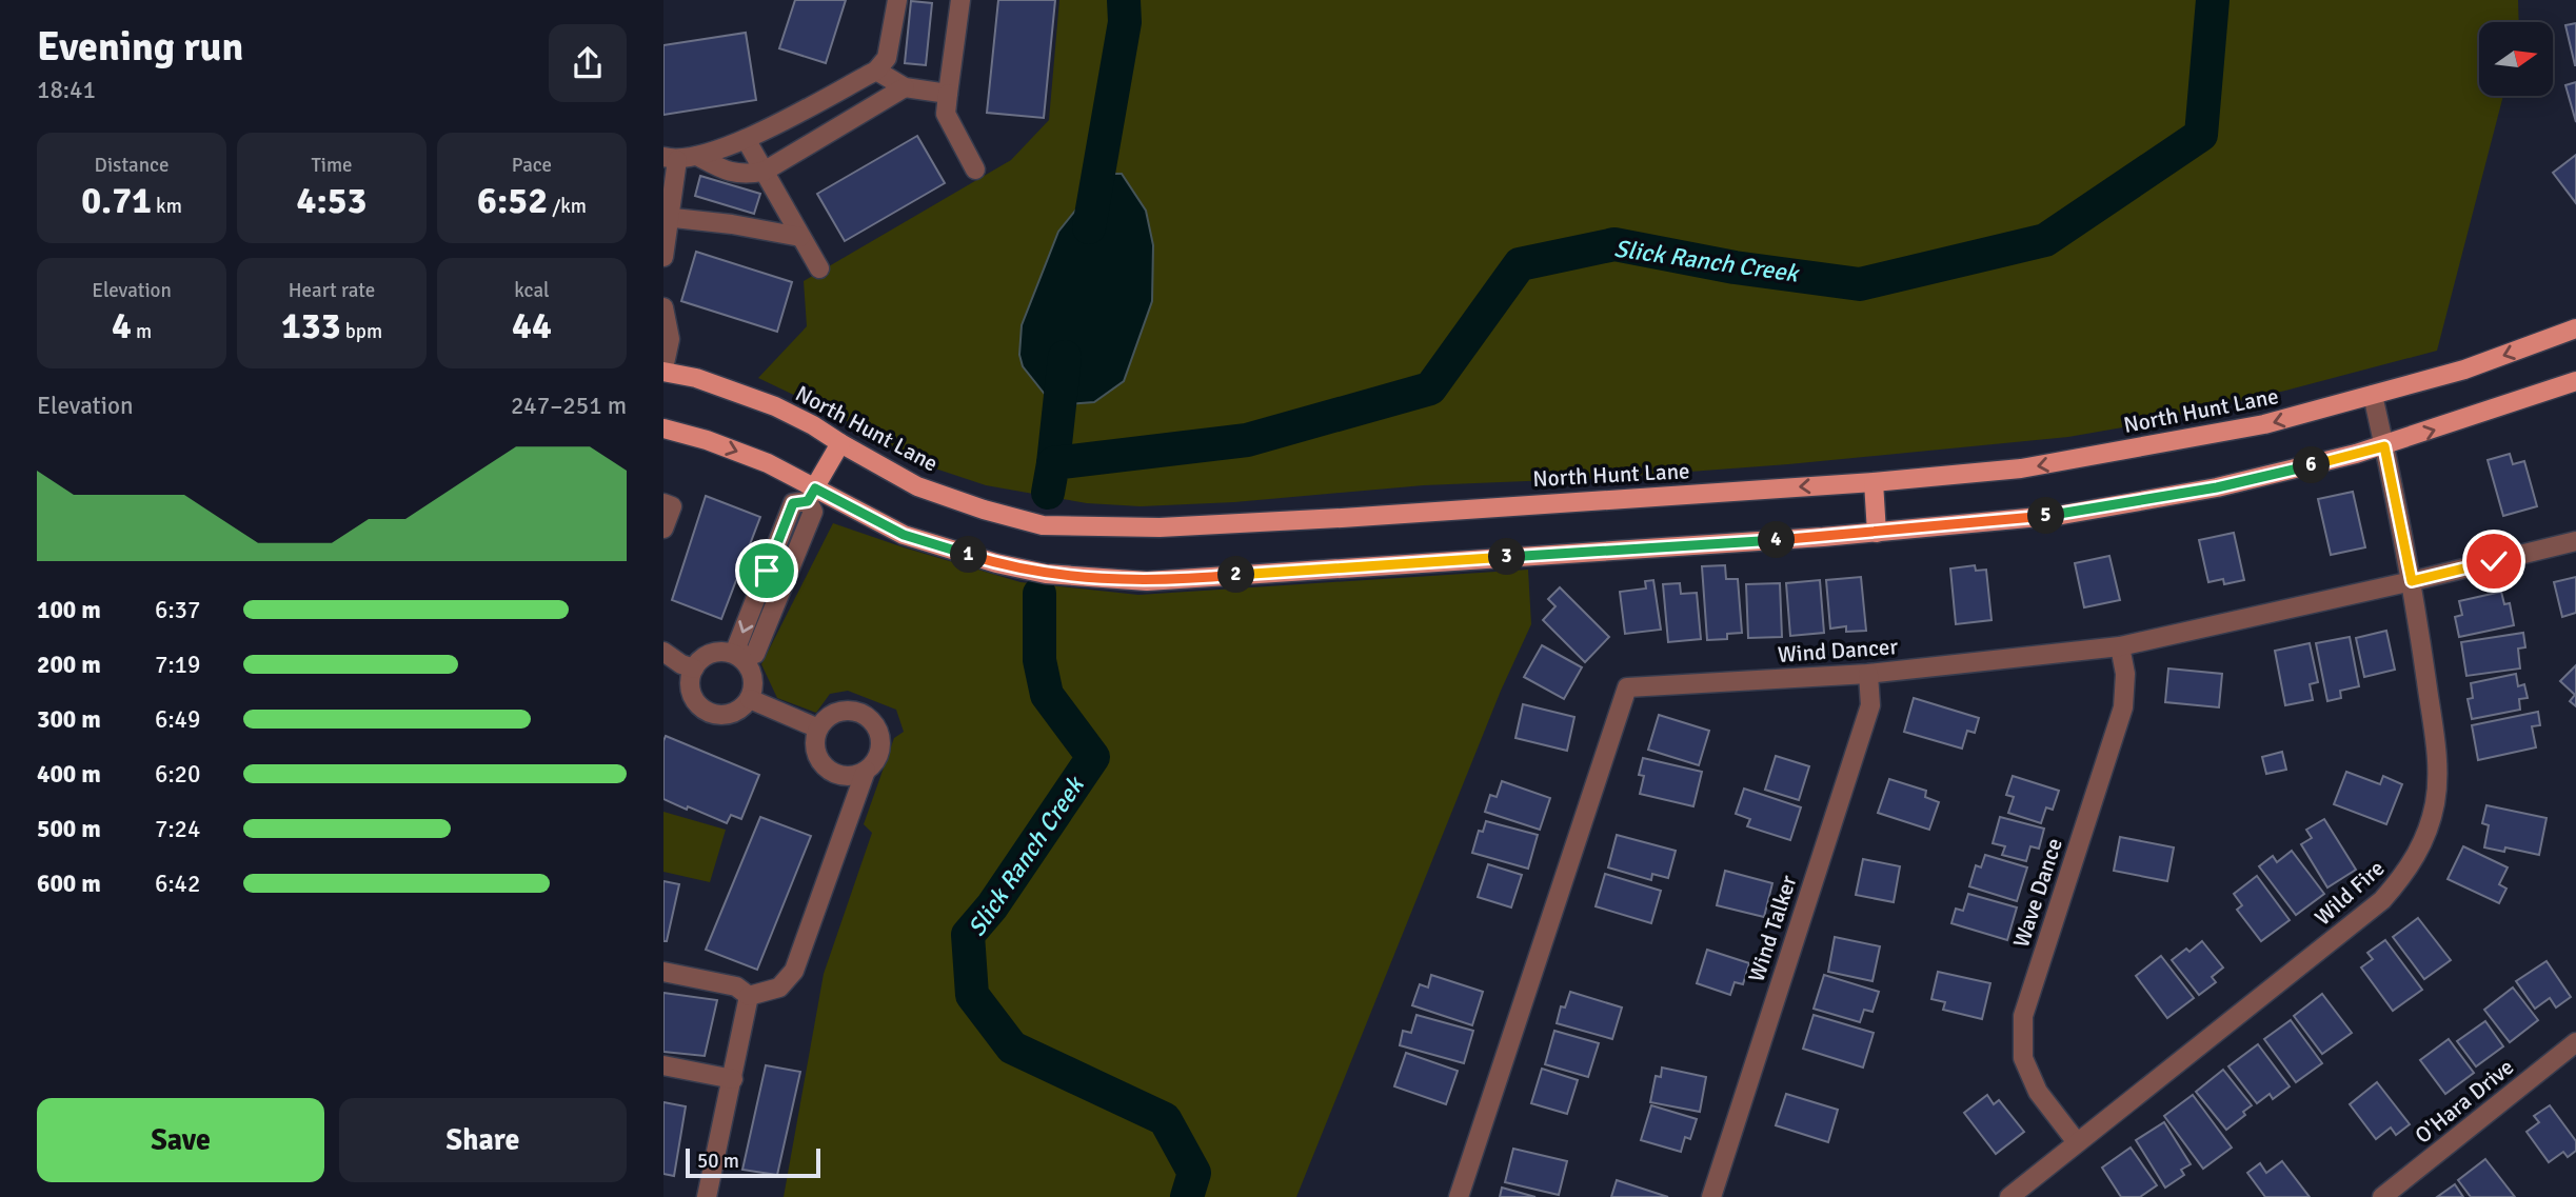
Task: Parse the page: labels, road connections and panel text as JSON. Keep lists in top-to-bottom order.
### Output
{
  "streets": {
    "main road": ["North Hunt Lane"],
    "street": [
      "Wind Dancer",
      "Wave Dance",
      "Wild Fire",
      "Wind Talker",
      "O'Hara Drive"
    ]
  },
  "crossings": [
    ["North Hunt Lane", "Wild Fire"],
    ["Wind Dancer", "Wave Dance"],
    ["Wind Dancer", "Wild Fire"],
    ["Wind Dancer", "Wind Talker"],
    ["Wave Dance", "Wild Fire"]
  ],
  "water": ["Slick Ranch Creek"],
  "scale_bar": "50 m",
  "north": "right",
  "page": {
    "heading": ["Evening run", "18:41"],
    "stats": [
      ["Distance", "0.71 km"],
      ["Time", "4:53"],
      ["Pace", "6:52 /km"],
      ["Elevation", "4 m"],
      ["Heart rate", "133 bpm"],
      ["kcal", "44"]
    ],
    "chart": ["Elevation", "247–251 m"],
    "pins": [
      "6",
      "5",
      "4",
      "1",
      "3",
      "2"
    ],
    "list": [
      {
        "name": "100 m",
        "note": "6:37"
      },
      {
        "name": "200 m",
        "note": "7:19"
      },
      {
        "name": "300 m",
        "note": "6:49"
      },
      {
        "name": "400 m",
        "note": "6:20"
      },
      {
        "name": "500 m",
        "note": "7:24"
      },
      {
        "name": "600 m",
        "note": "6:42"
      }
    ],
    "buttons": ["Save", "Share"],
    "scale": "50 m"
  }
}
